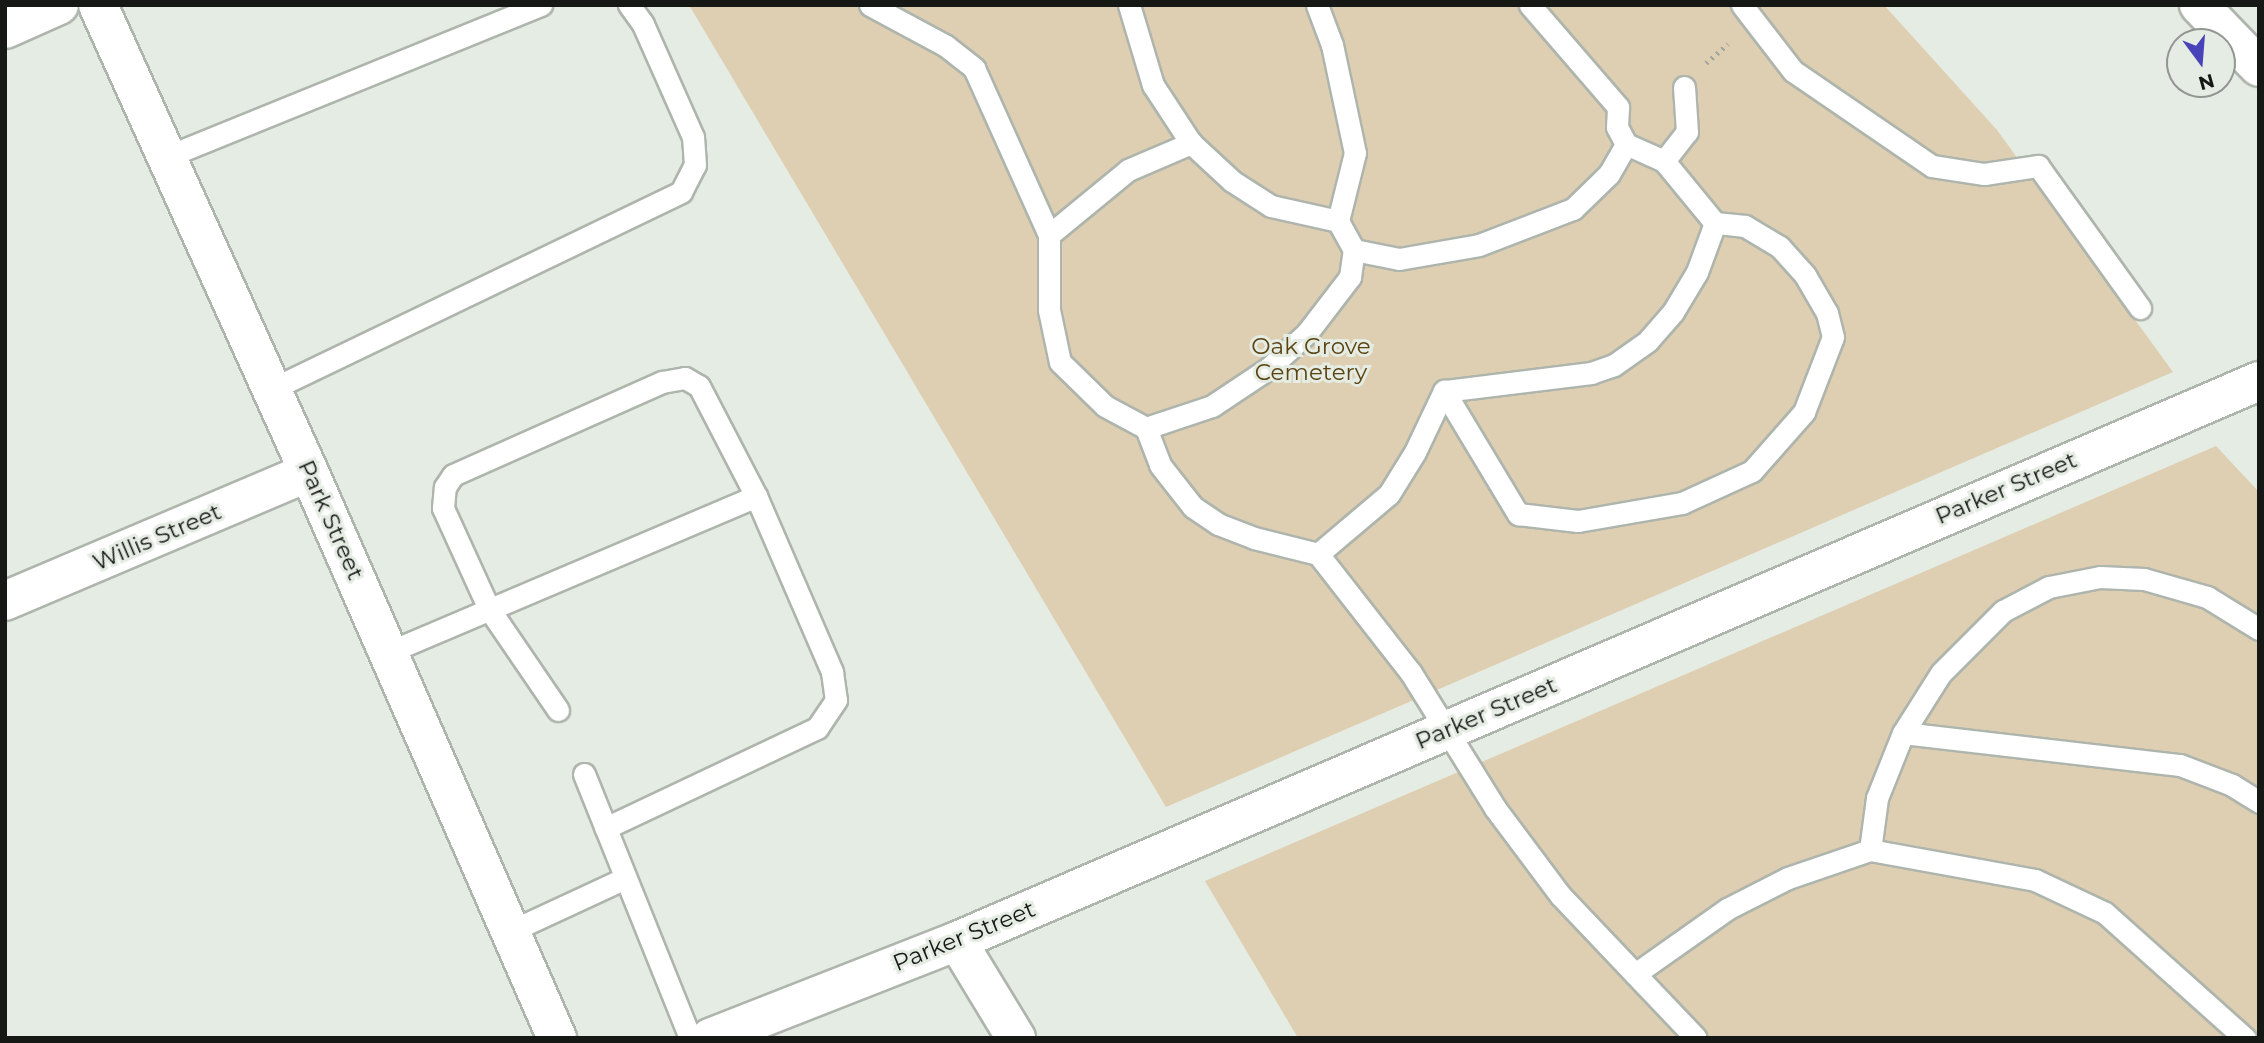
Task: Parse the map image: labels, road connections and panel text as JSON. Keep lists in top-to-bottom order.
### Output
{
  "streets": {
    "street": ["Parker Street", "Park Street", "Willis Street"]
  },
  "crossings": [
    ["Park Street", "Willis Street"]
  ],
  "parks": ["Oak Grove Cemetery"],
  "north": "bottom"
}
